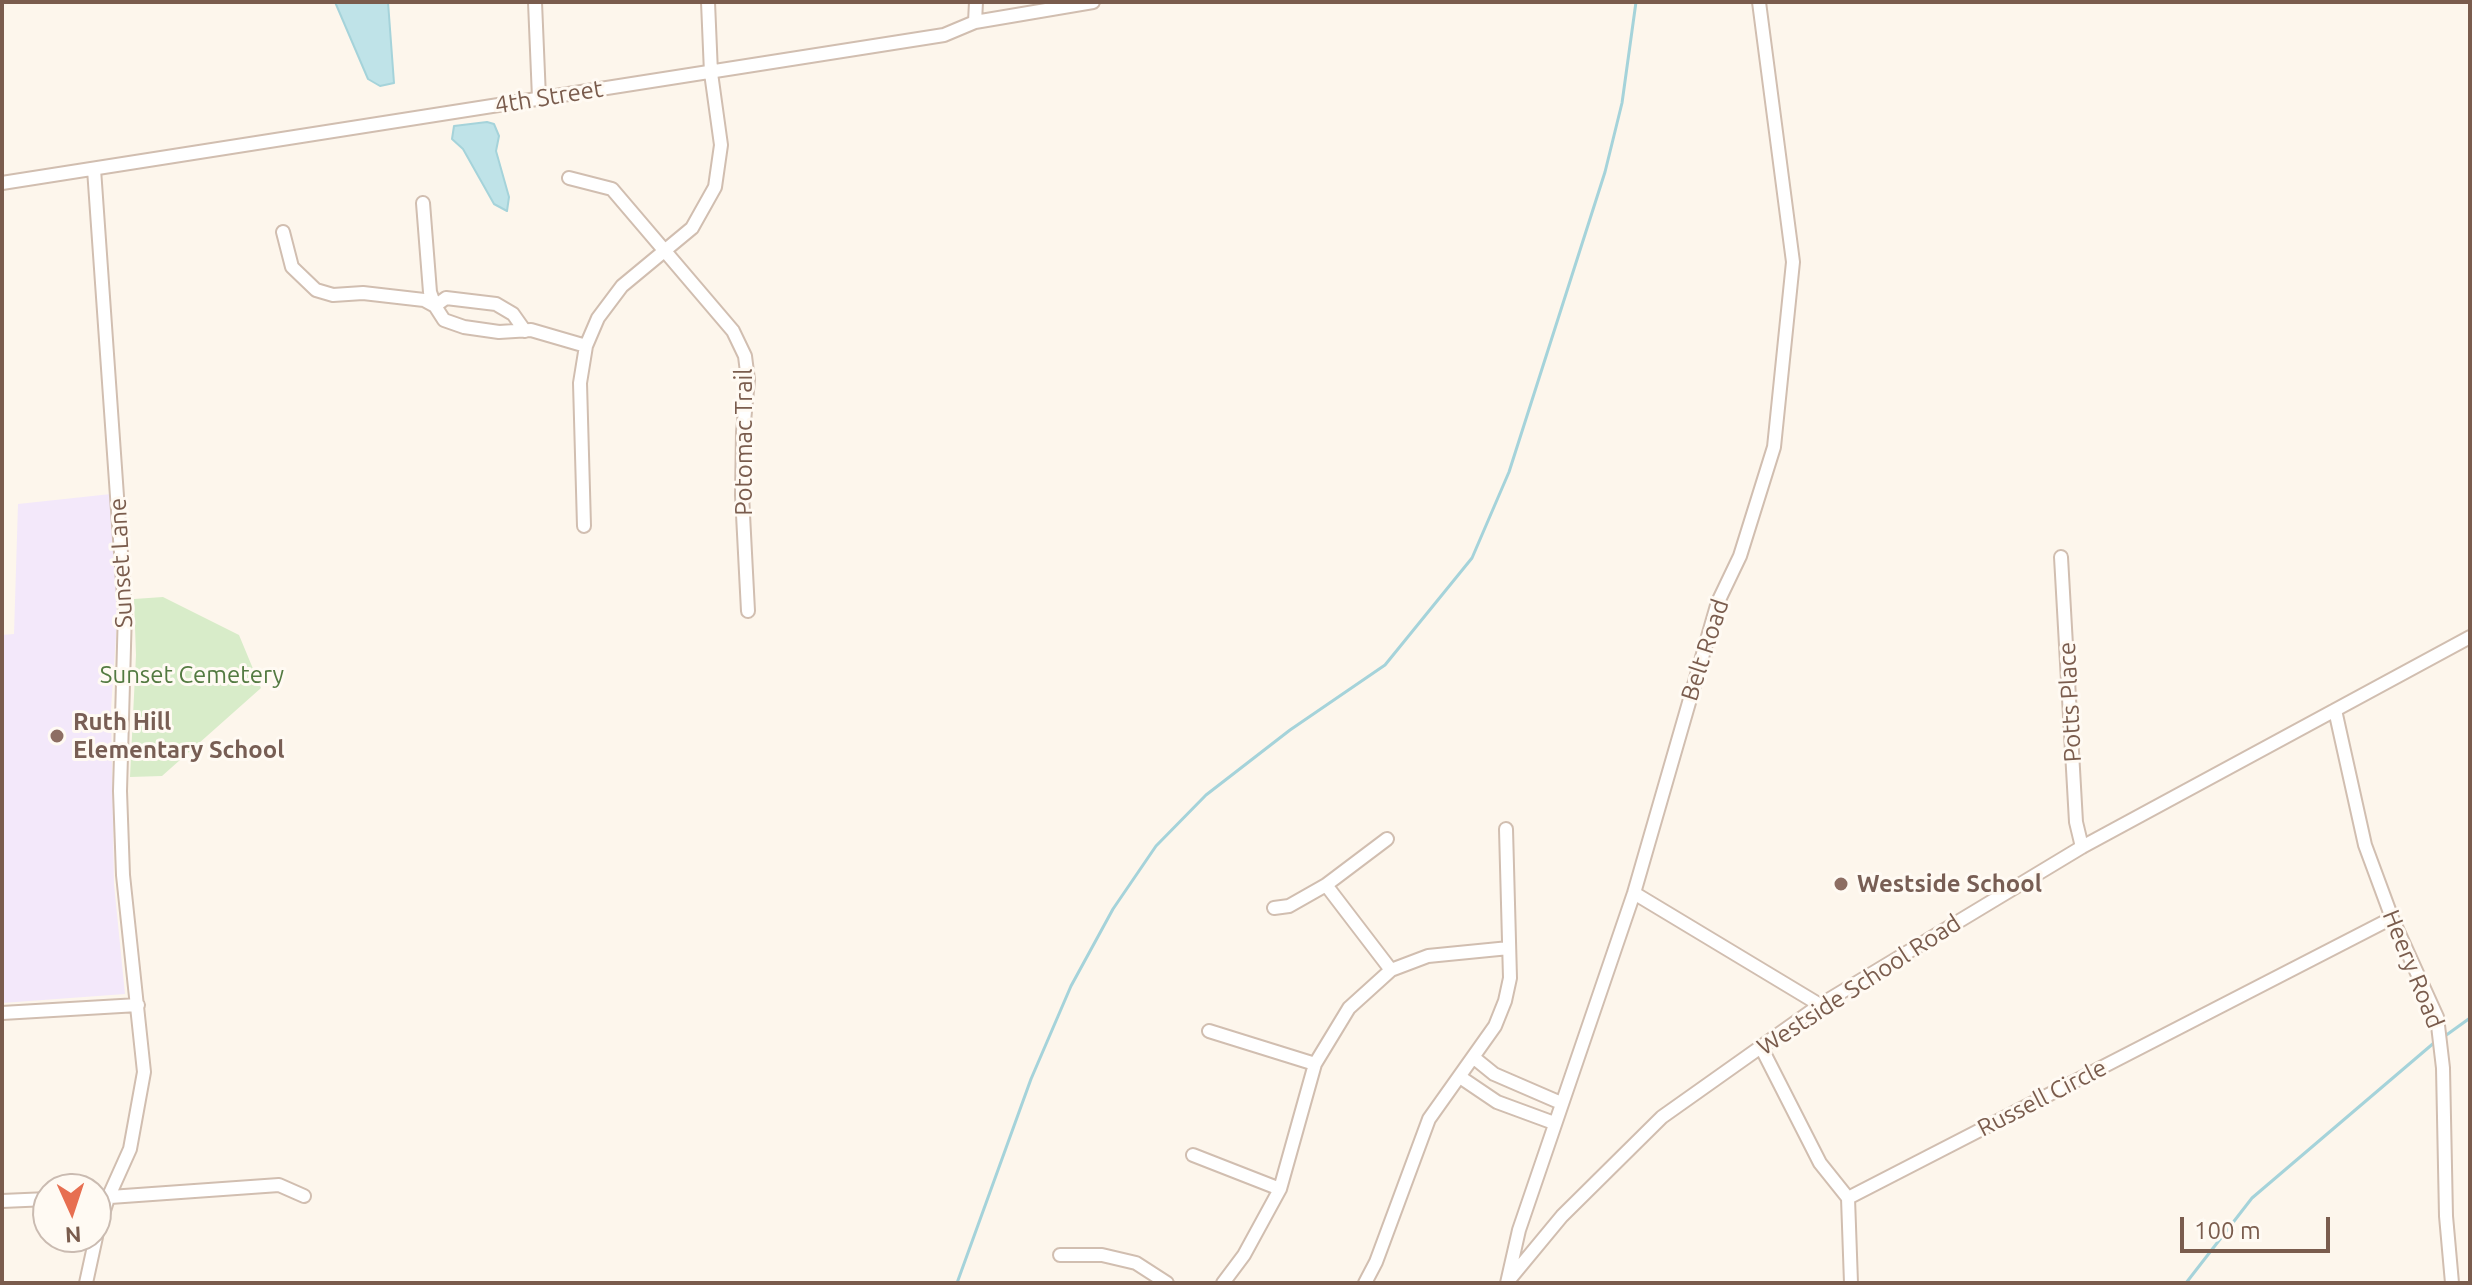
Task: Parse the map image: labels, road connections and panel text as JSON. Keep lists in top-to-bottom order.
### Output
{
  "streets": {
    "street": [
      "4th Street",
      "Potomac Trail",
      "Sunset Lane",
      "Belt Road",
      "Potts Place",
      "Heery Road",
      "Westside School Road",
      "Russell Circle"
    ]
  },
  "crossings": [
    ["4th Street", "Sunset Lane"],
    ["Belt Road", "Westside School Road"],
    ["Potts Place", "Westside School Road"],
    ["Heery Road", "Westside School Road"],
    ["Heery Road", "Russell Circle"]
  ],
  "parks": ["Sunset Cemetery"],
  "places": ["Ruth Hill Elementary School", "Westside School"],
  "scale_bar": "100 m",
  "north": "bottom"
}
